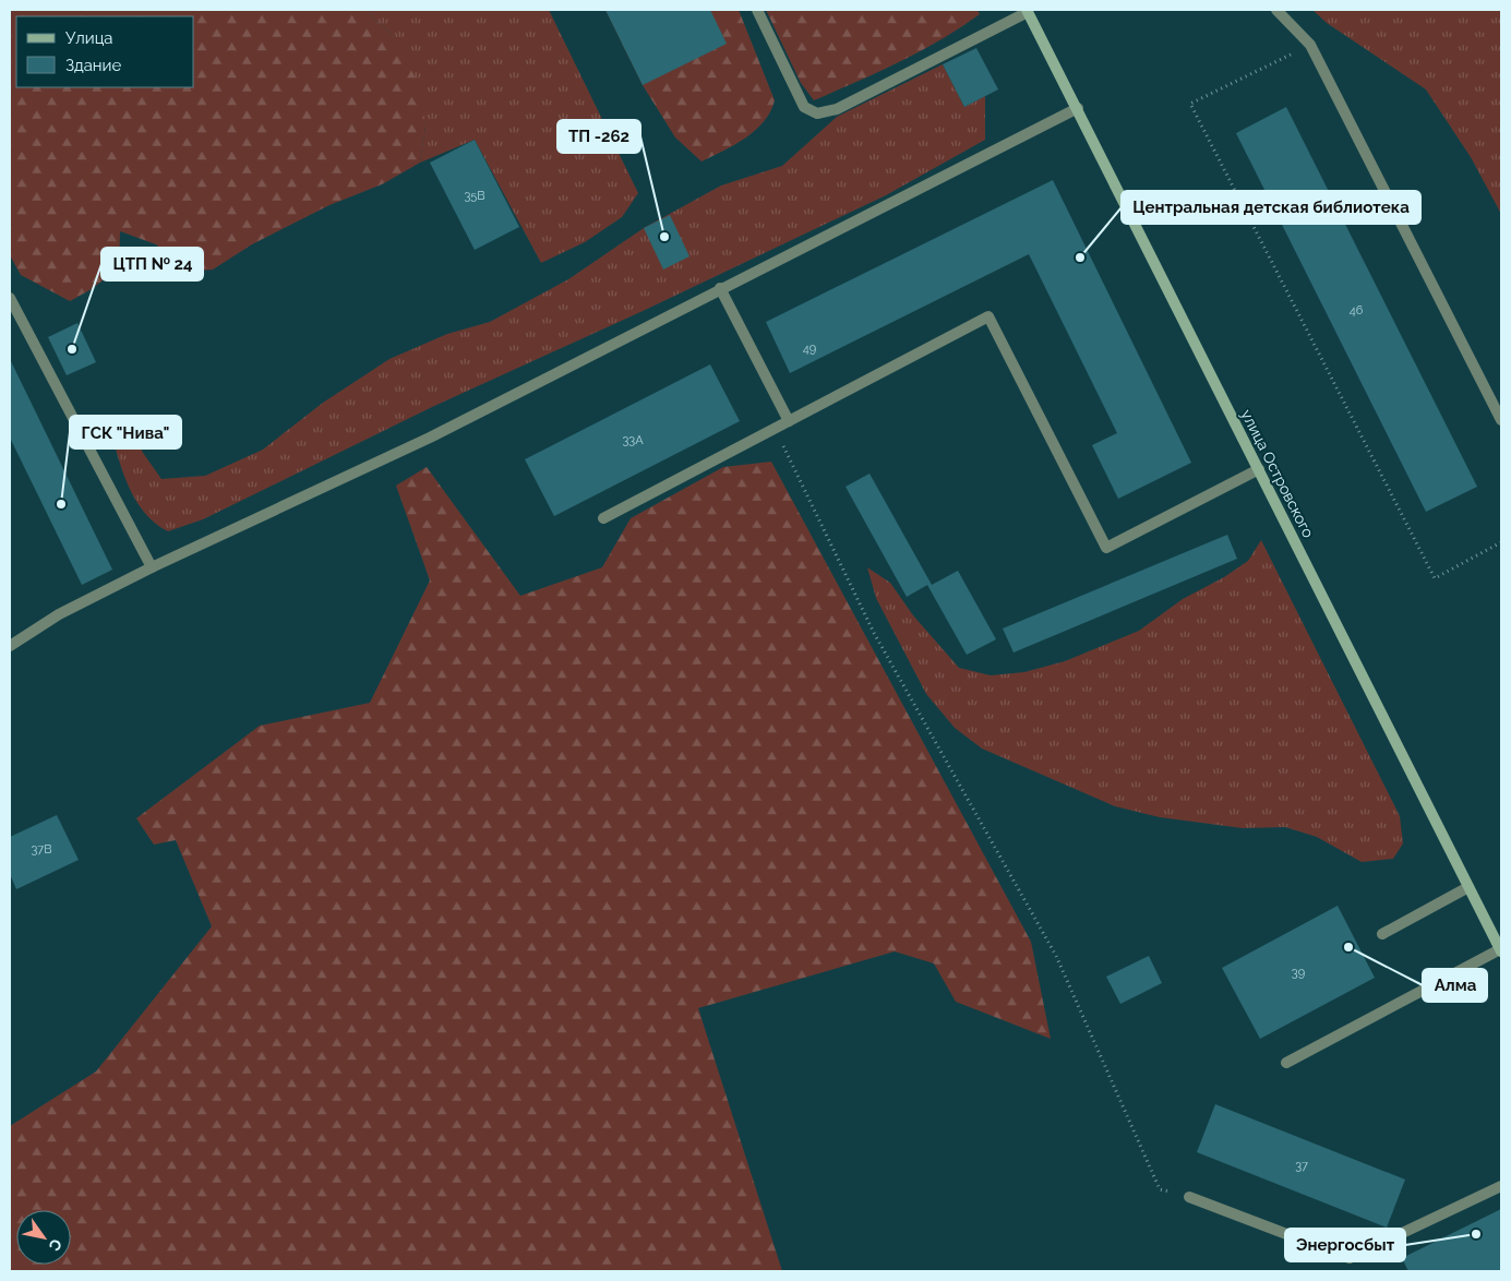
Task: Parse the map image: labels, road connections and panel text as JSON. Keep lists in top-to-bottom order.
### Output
{
  "streets": {
    "main road": ["улица Островского"]
  },
  "places": [
    "ТП -262",
    "Центральная детская библиотека",
    "ЦТП № 24",
    "ГСК \"Нива\"",
    "Алма",
    "Энергосбыт"
  ],
  "house_numbers": [
    "35В",
    "46",
    "49",
    "33А",
    "37В",
    "39",
    "37"
  ],
  "legend": ["Улица", "Здание"],
  "north": "bottom right"
}
